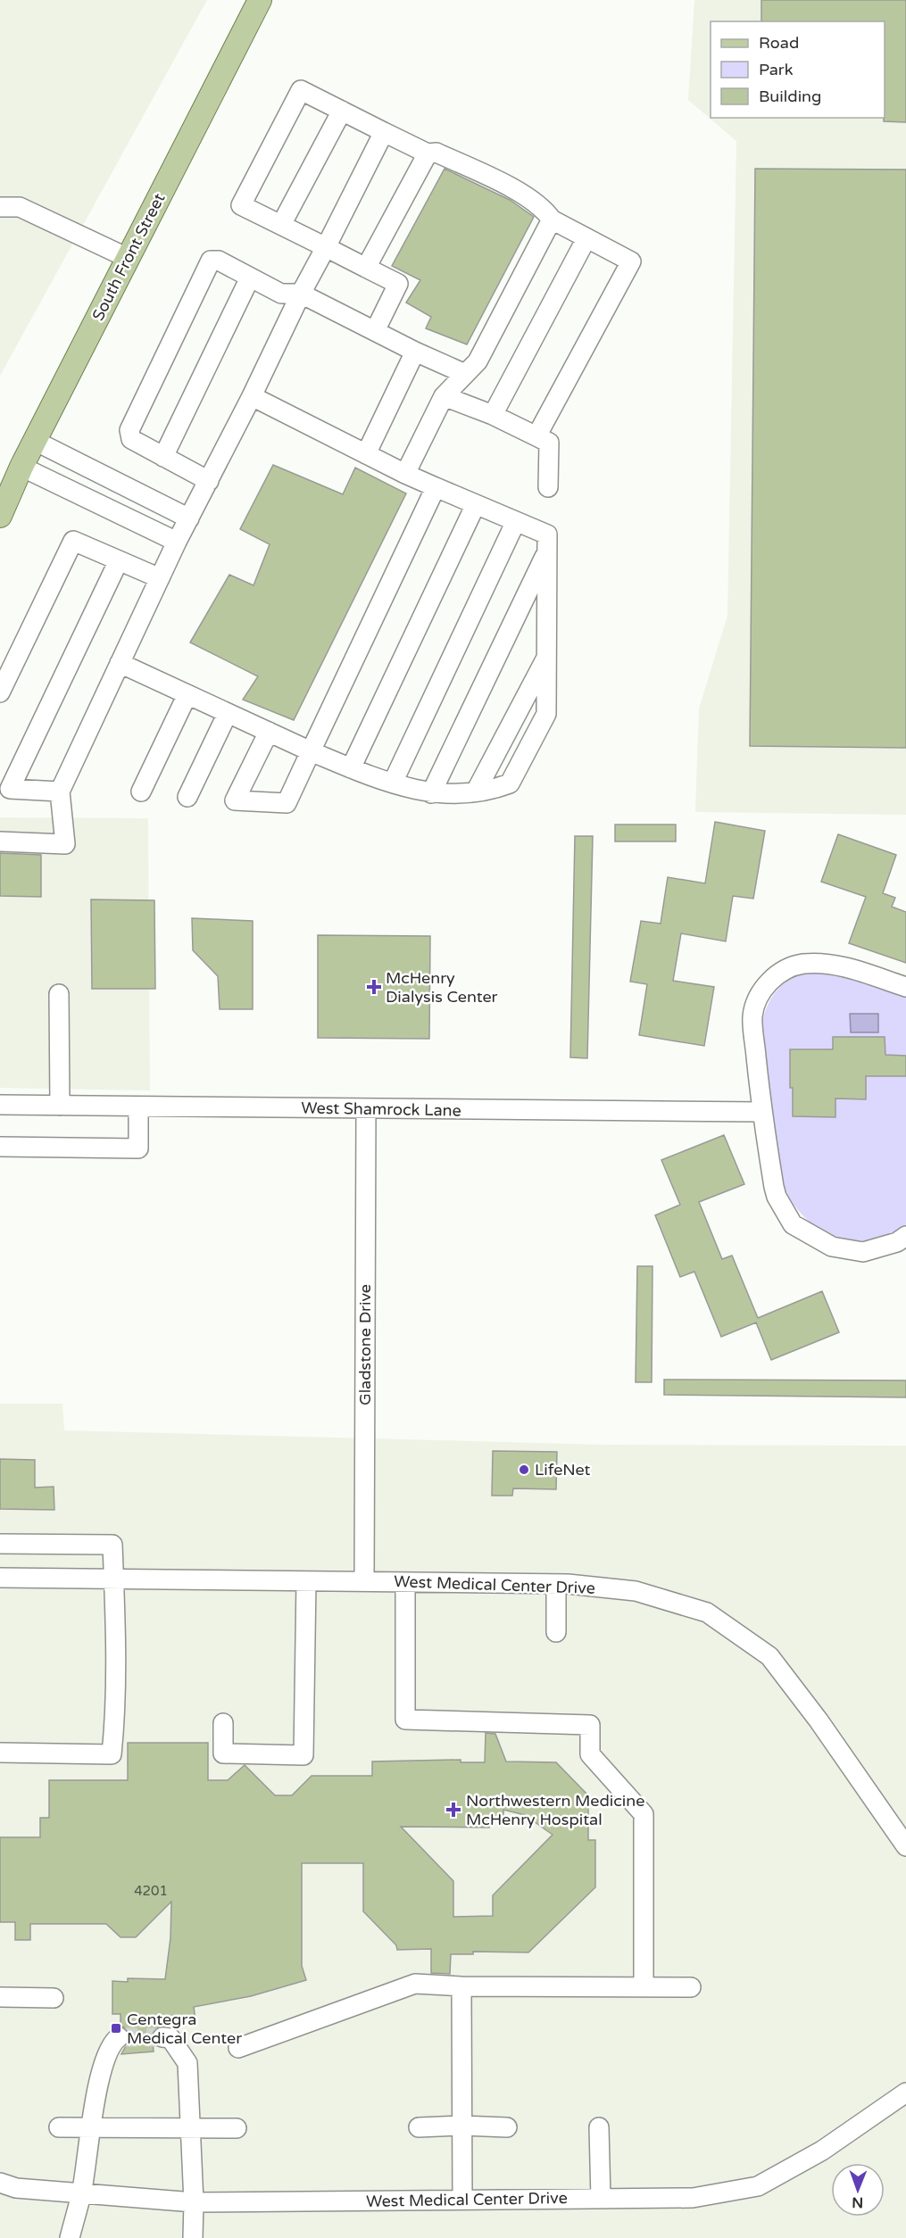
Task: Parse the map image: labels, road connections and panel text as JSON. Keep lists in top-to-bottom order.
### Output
{
  "streets": {
    "main road": ["South Front Street"],
    "street": ["West Shamrock Lane", "Gladstone Drive", "West Medical Center Drive"]
  },
  "crossings": [
    ["West Shamrock Lane", "Gladstone Drive"],
    ["Gladstone Drive", "West Medical Center Drive"]
  ],
  "places": {
    "health": ["McHenry Dialysis Center", "Northwestern Medicine McHenry Hospital"],
    "other": ["LifeNet"],
    "transit": ["Centegra Medical Center"]
  },
  "house_numbers": ["4201"],
  "legend": ["Road", "Park", "Building"],
  "north": "bottom"
}
